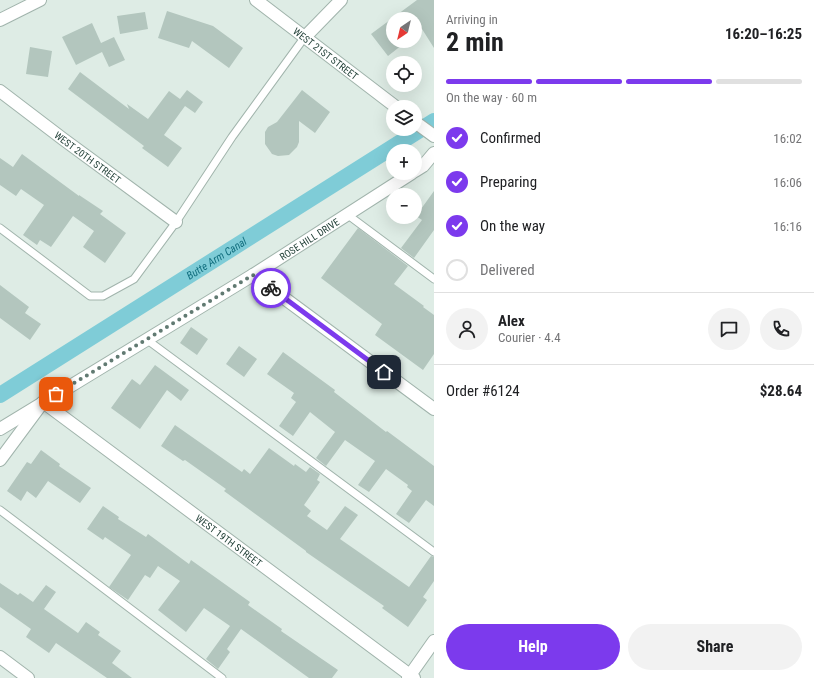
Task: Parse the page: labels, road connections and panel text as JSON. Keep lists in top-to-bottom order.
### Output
{
  "streets": {
    "street": [
      "WEST 21ST STREET",
      "WEST 20TH STREET",
      "ROSE HILL DRIVE",
      "WEST 19TH STREET"
    ]
  },
  "crossings": [
    ["ROSE HILL DRIVE", "WEST 19TH STREET"]
  ],
  "water": ["Butte Arm Canal"],
  "north": "bottom left",
  "page": {
    "heading": ["2 min", "Arriving in", "16:20–16:25"],
    "panel": [
      "Alex",
      "Courier · 4.4",
      "Order #6124",
      "$28.64"
    ],
    "map_buttons": ["+", "−"],
    "bar": "On the way · 60 m",
    "list": [
      ["Confirmed", "16:02"],
      ["Preparing", "16:06"],
      ["On the way", "16:16"],
      "Delivered"
    ],
    "buttons": ["Help", "Share"]
  }
}
